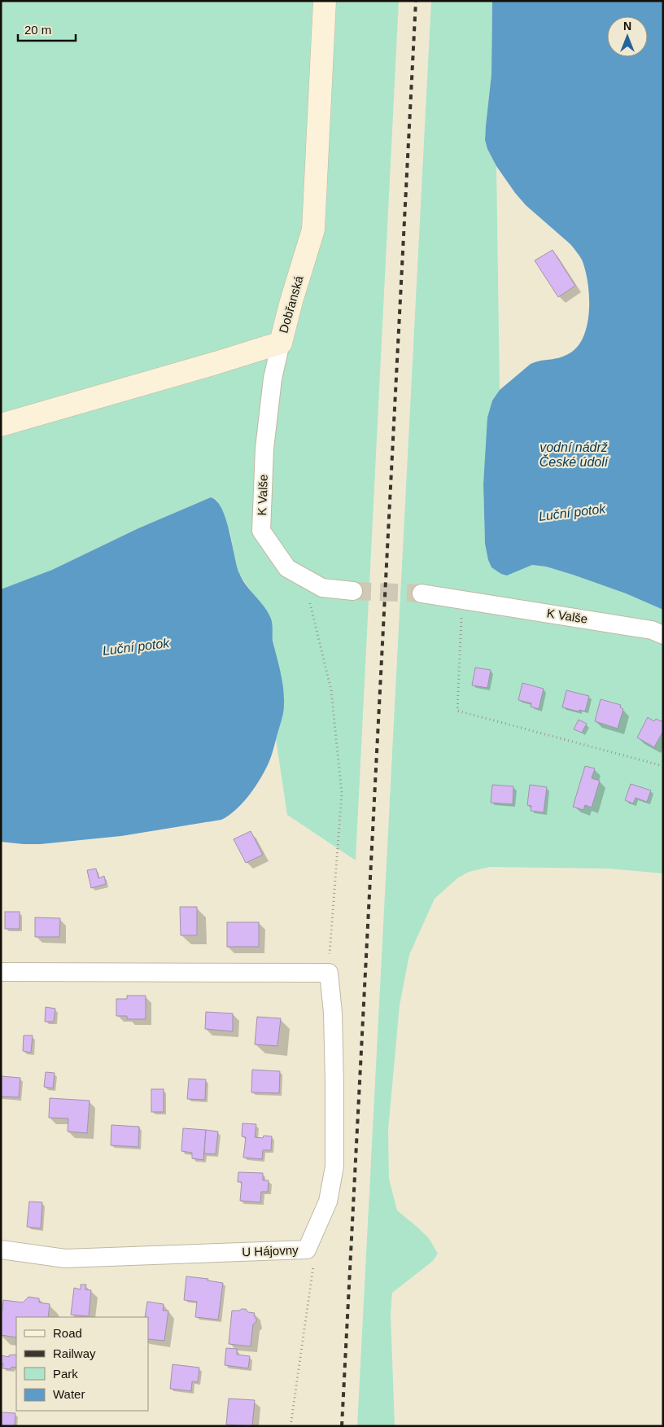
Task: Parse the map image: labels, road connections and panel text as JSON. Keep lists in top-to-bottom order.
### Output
{
  "streets": {
    "street": ["Dobřanská", "K Valše", "U Hájovny"]
  },
  "crossings": [
    ["Dobřanská", "K Valše"]
  ],
  "water": ["vodní nádrž České údolí", "Luční potok"],
  "legend": [
    "Road",
    "Railway",
    "Park",
    "Water"
  ],
  "scale_bar": "20 m",
  "north": "top"
}
